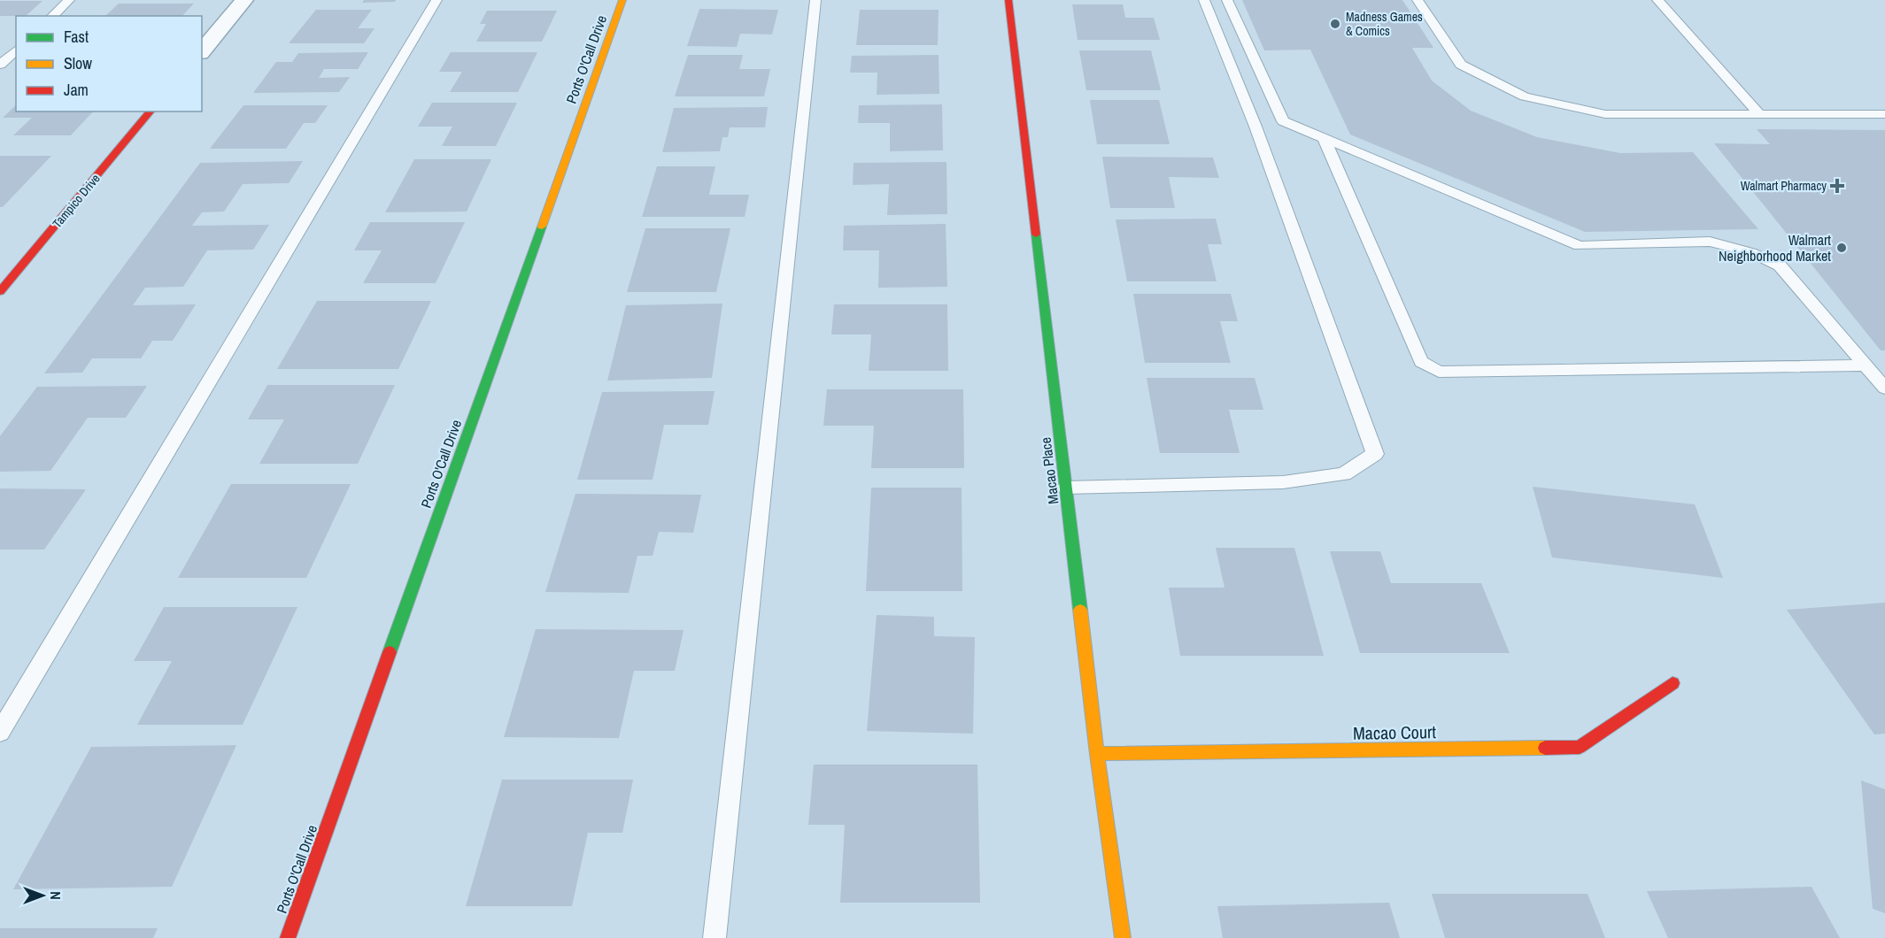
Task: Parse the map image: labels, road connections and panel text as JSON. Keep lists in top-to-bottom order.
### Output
{
  "streets": {
    "street": [
      "Ports O'Call Drive",
      "Tampico Drive",
      "Macao Place",
      "Macao Court"
    ]
  },
  "crossings": [
    ["Macao Place", "Macao Court"]
  ],
  "places": {
    "other": ["Madness Games & Comics", "Walmart Neighborhood Market"],
    "health": ["Walmart Pharmacy"]
  },
  "legend": ["Fast", "Slow", "Jam"],
  "north": "right"
}
